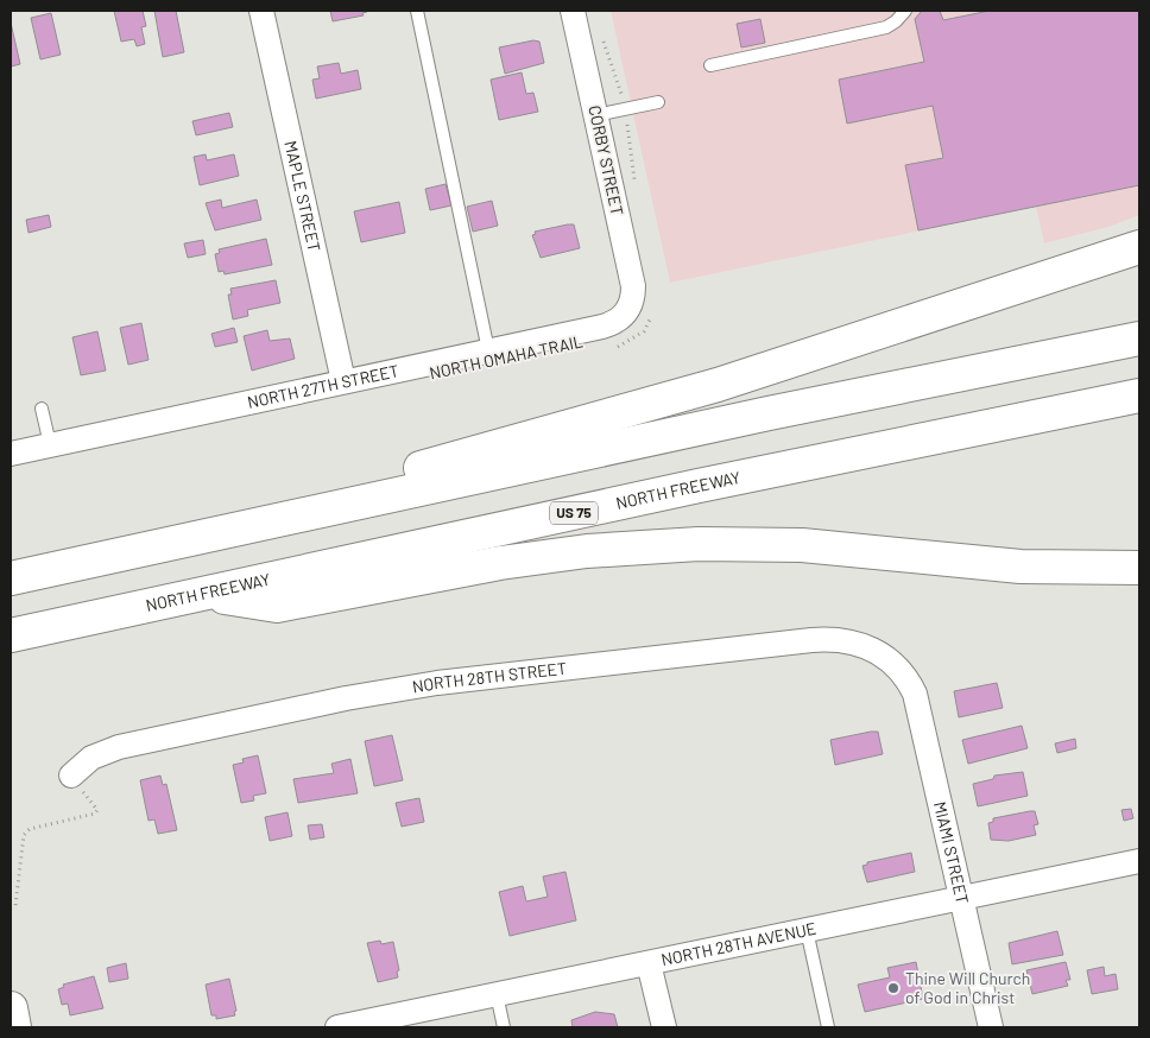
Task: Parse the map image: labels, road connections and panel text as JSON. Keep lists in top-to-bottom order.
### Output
{
  "streets": {
    "main road": ["NORTH FREEWAY", "US 75"],
    "street": [
      "CORBY STREET",
      "MAPLE STREET",
      "NORTH 27TH STREET",
      "NORTH 28TH STREET",
      "MIAMI STREET",
      "NORTH 28TH AVENUE"
    ]
  },
  "crossings": [
    ["CORBY STREET", "NORTH 27TH STREET"],
    ["MAPLE STREET", "NORTH 27TH STREET"],
    ["NORTH 28TH STREET", "MIAMI STREET"],
    ["MIAMI STREET", "NORTH 28TH AVENUE"]
  ],
  "places": ["Thine Will Church of God in Christ"]
}
